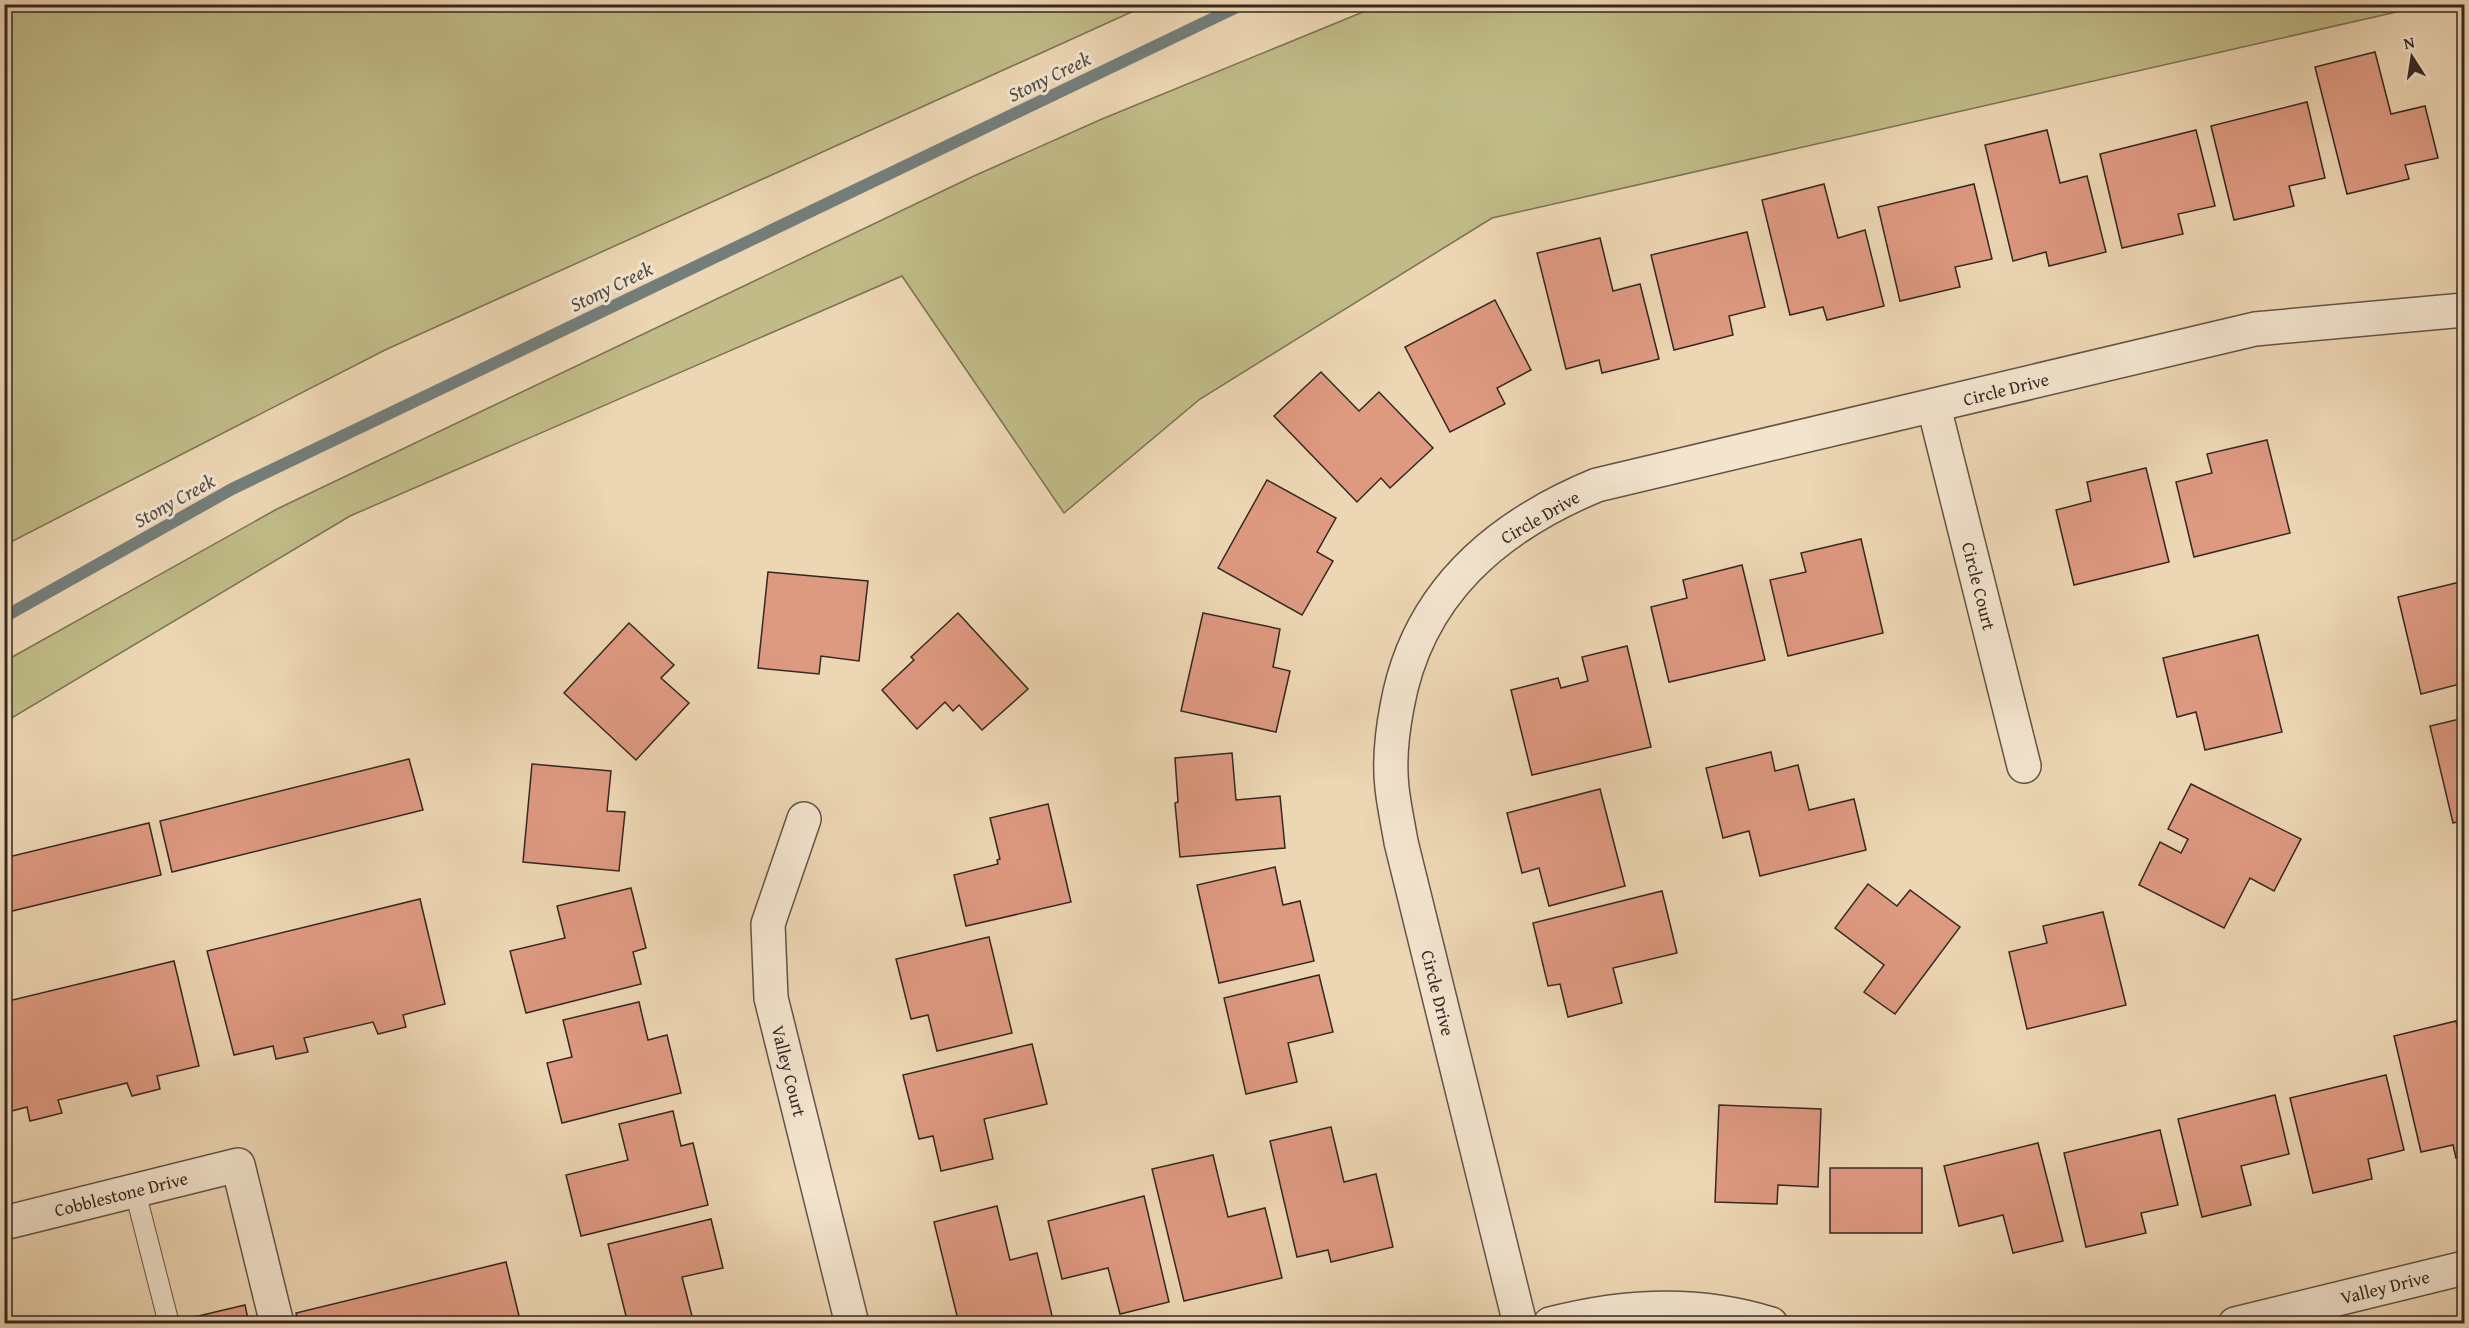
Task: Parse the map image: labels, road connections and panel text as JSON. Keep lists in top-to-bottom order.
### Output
{
  "streets": {
    "street": [
      "Circle Drive",
      "Circle Court",
      "Valley Court",
      "Cobblestone Drive",
      "Valley Drive"
    ]
  },
  "crossings": [
    ["Circle Drive", "Circle Court"]
  ],
  "water": ["Stony Creek"],
  "north": "top"
}
